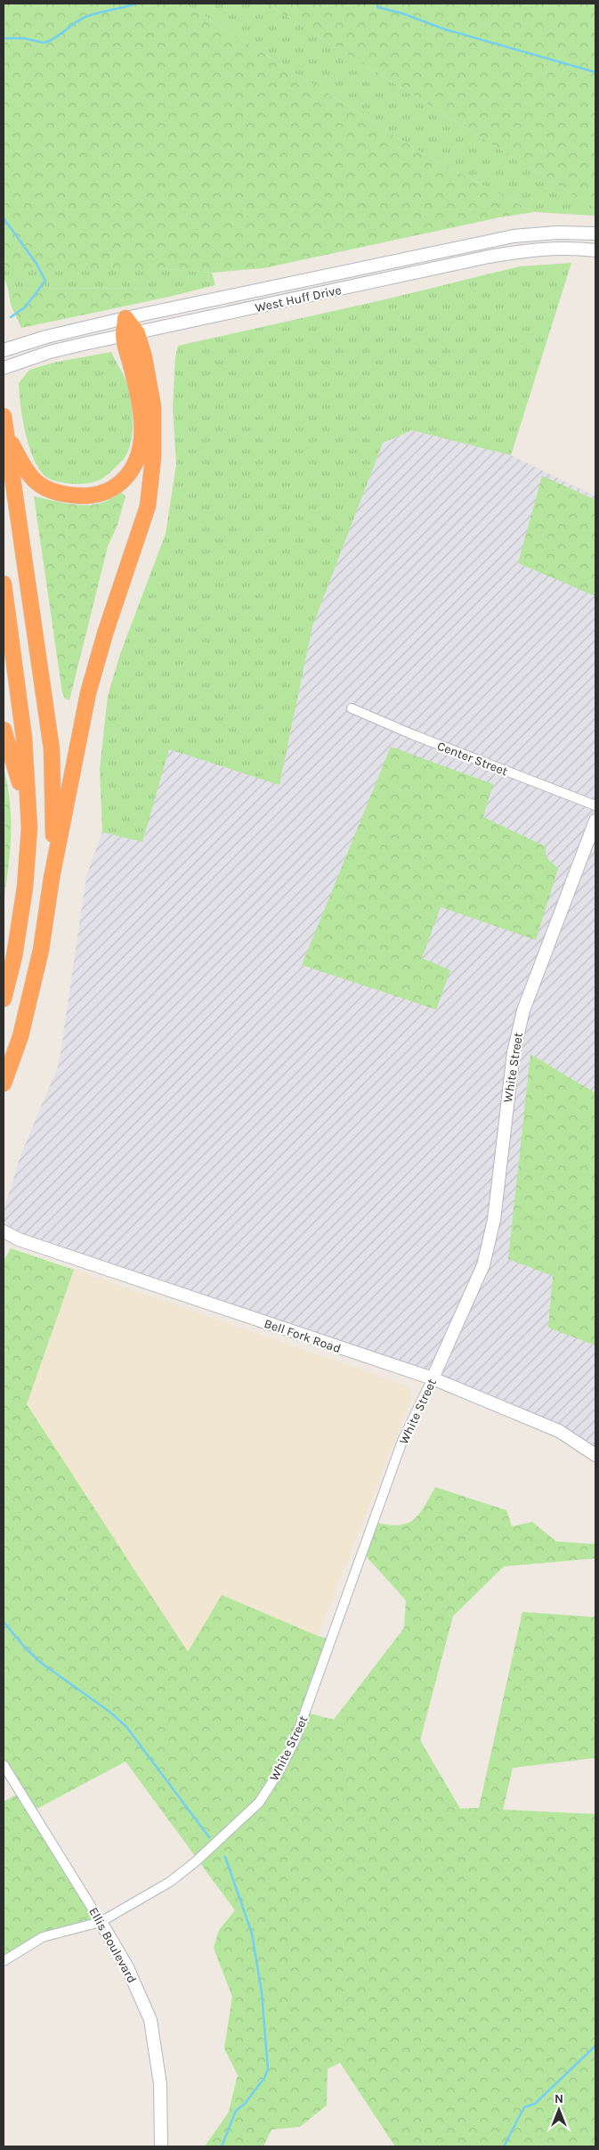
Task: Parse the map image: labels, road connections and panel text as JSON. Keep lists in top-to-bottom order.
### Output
{
  "streets": {
    "street": [
      "West Huff Drive",
      "Center Street",
      "White Street",
      "Bell Fork Road",
      "Ellis Boulevard"
    ]
  },
  "crossings": [
    ["White Street", "Bell Fork Road"],
    ["White Street", "Ellis Boulevard"]
  ],
  "north": "top"
}
